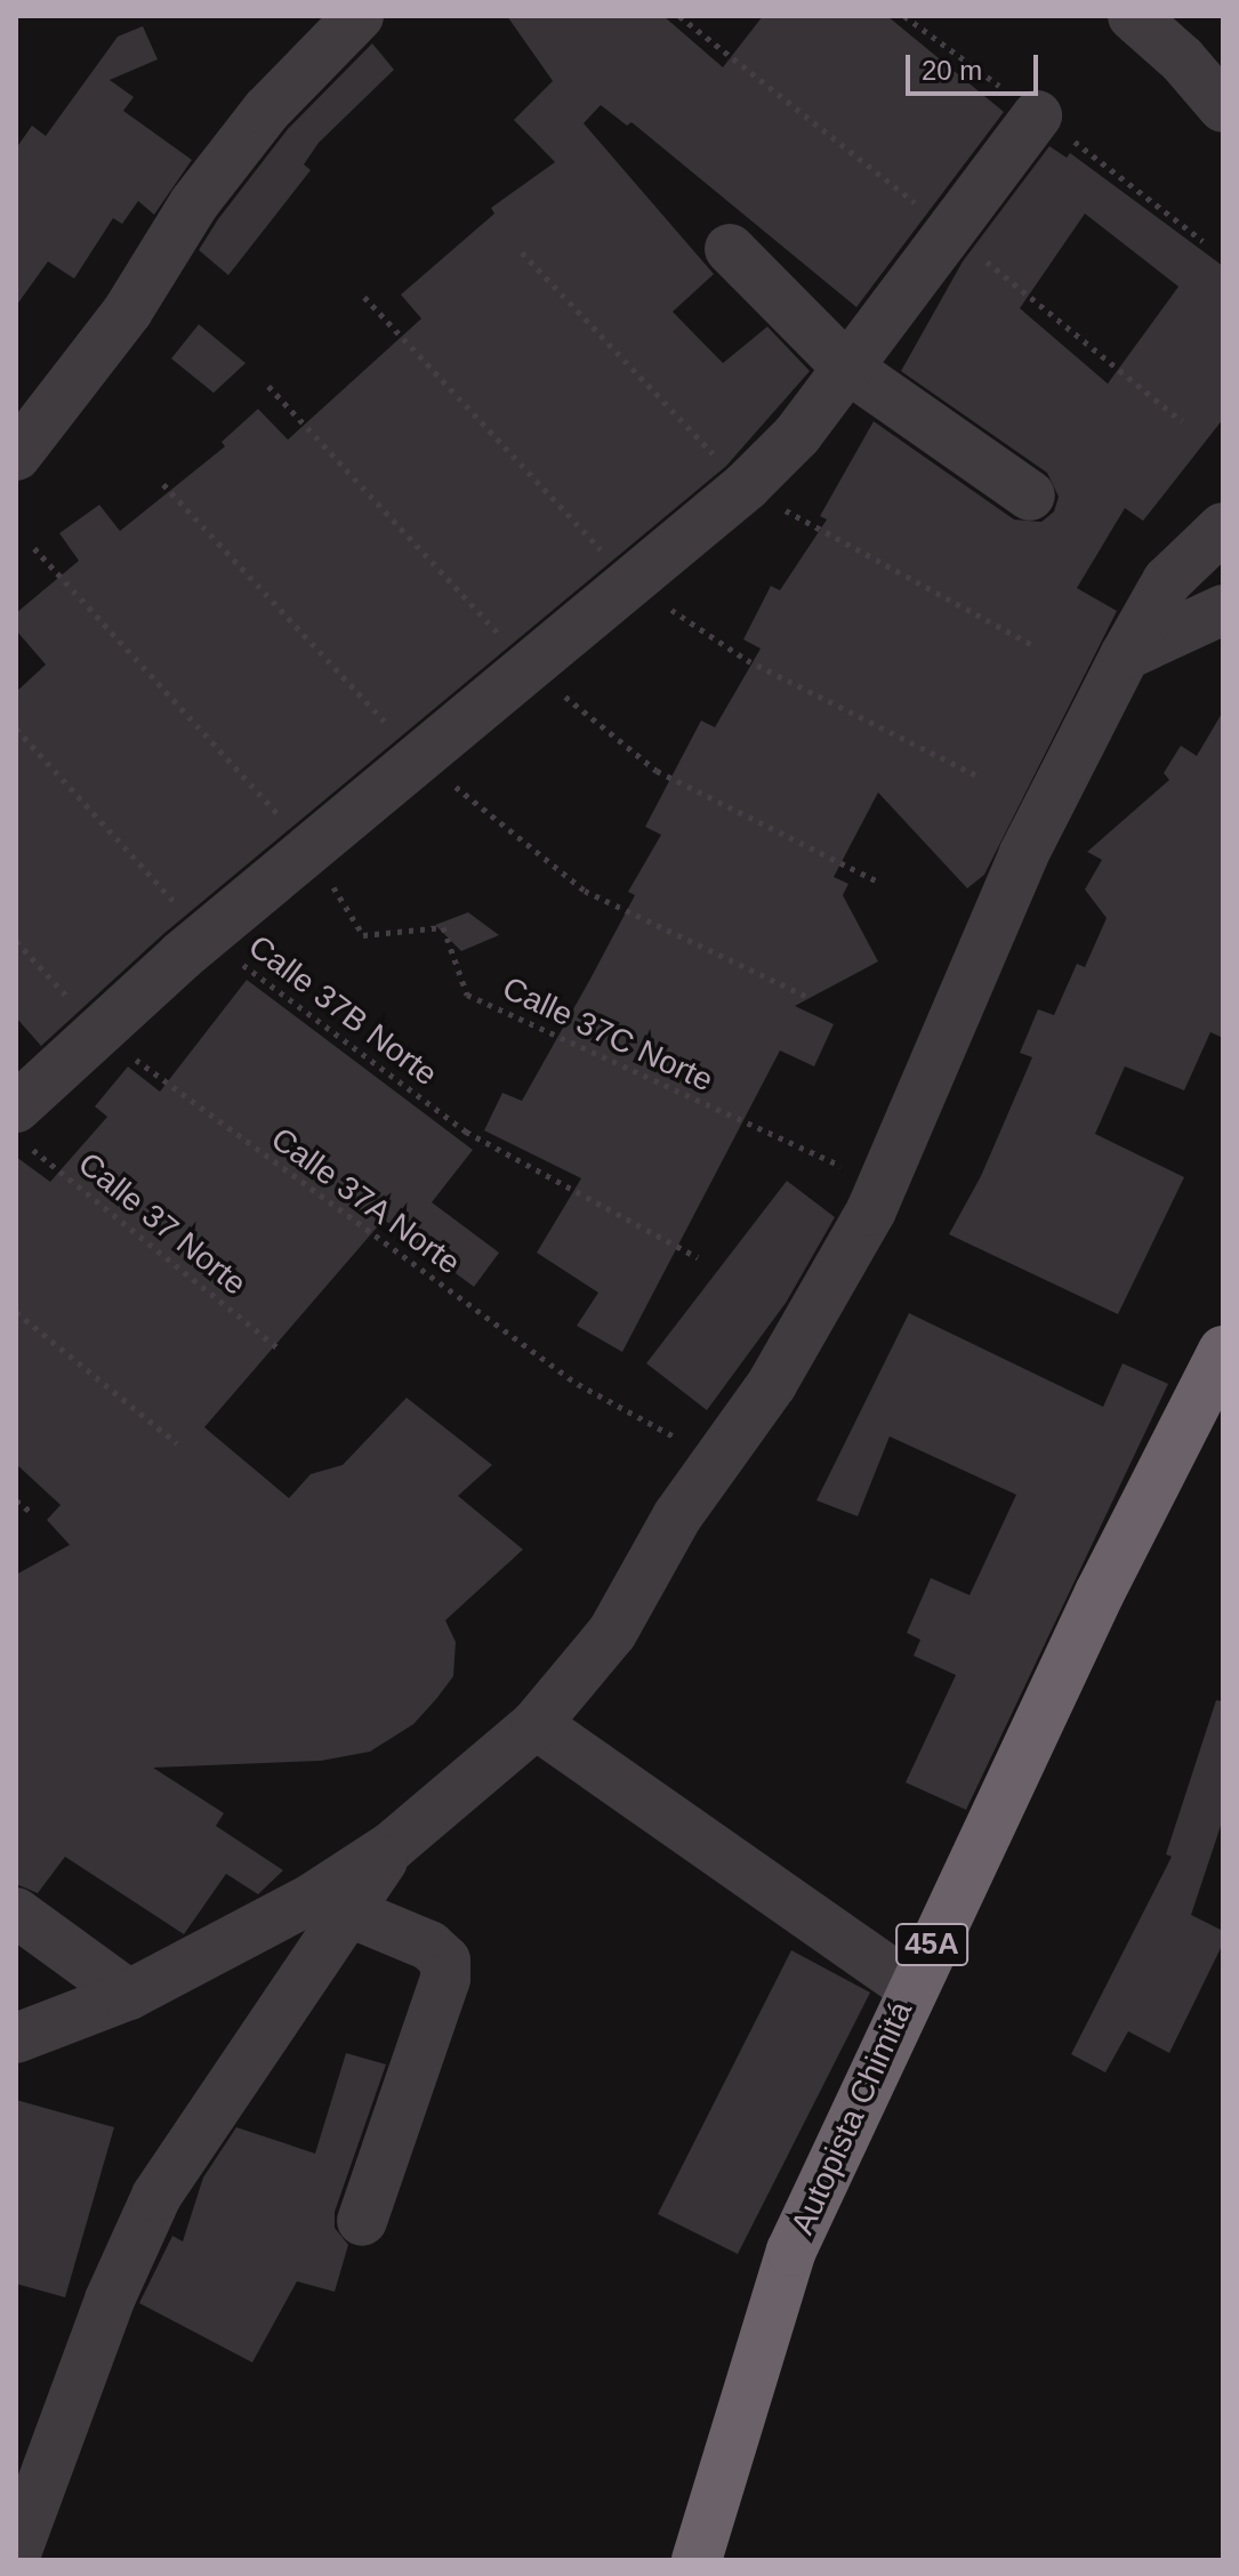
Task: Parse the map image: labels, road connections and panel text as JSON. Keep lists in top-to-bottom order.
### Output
{
  "streets": {
    "highway": ["45A", "Autopista Chimitá"],
    "path": [
      "Calle 37B Norte",
      "Calle 37C Norte",
      "Calle 37A Norte",
      "Calle 37 Norte"
    ]
  },
  "scale_bar": "20 m"
}
